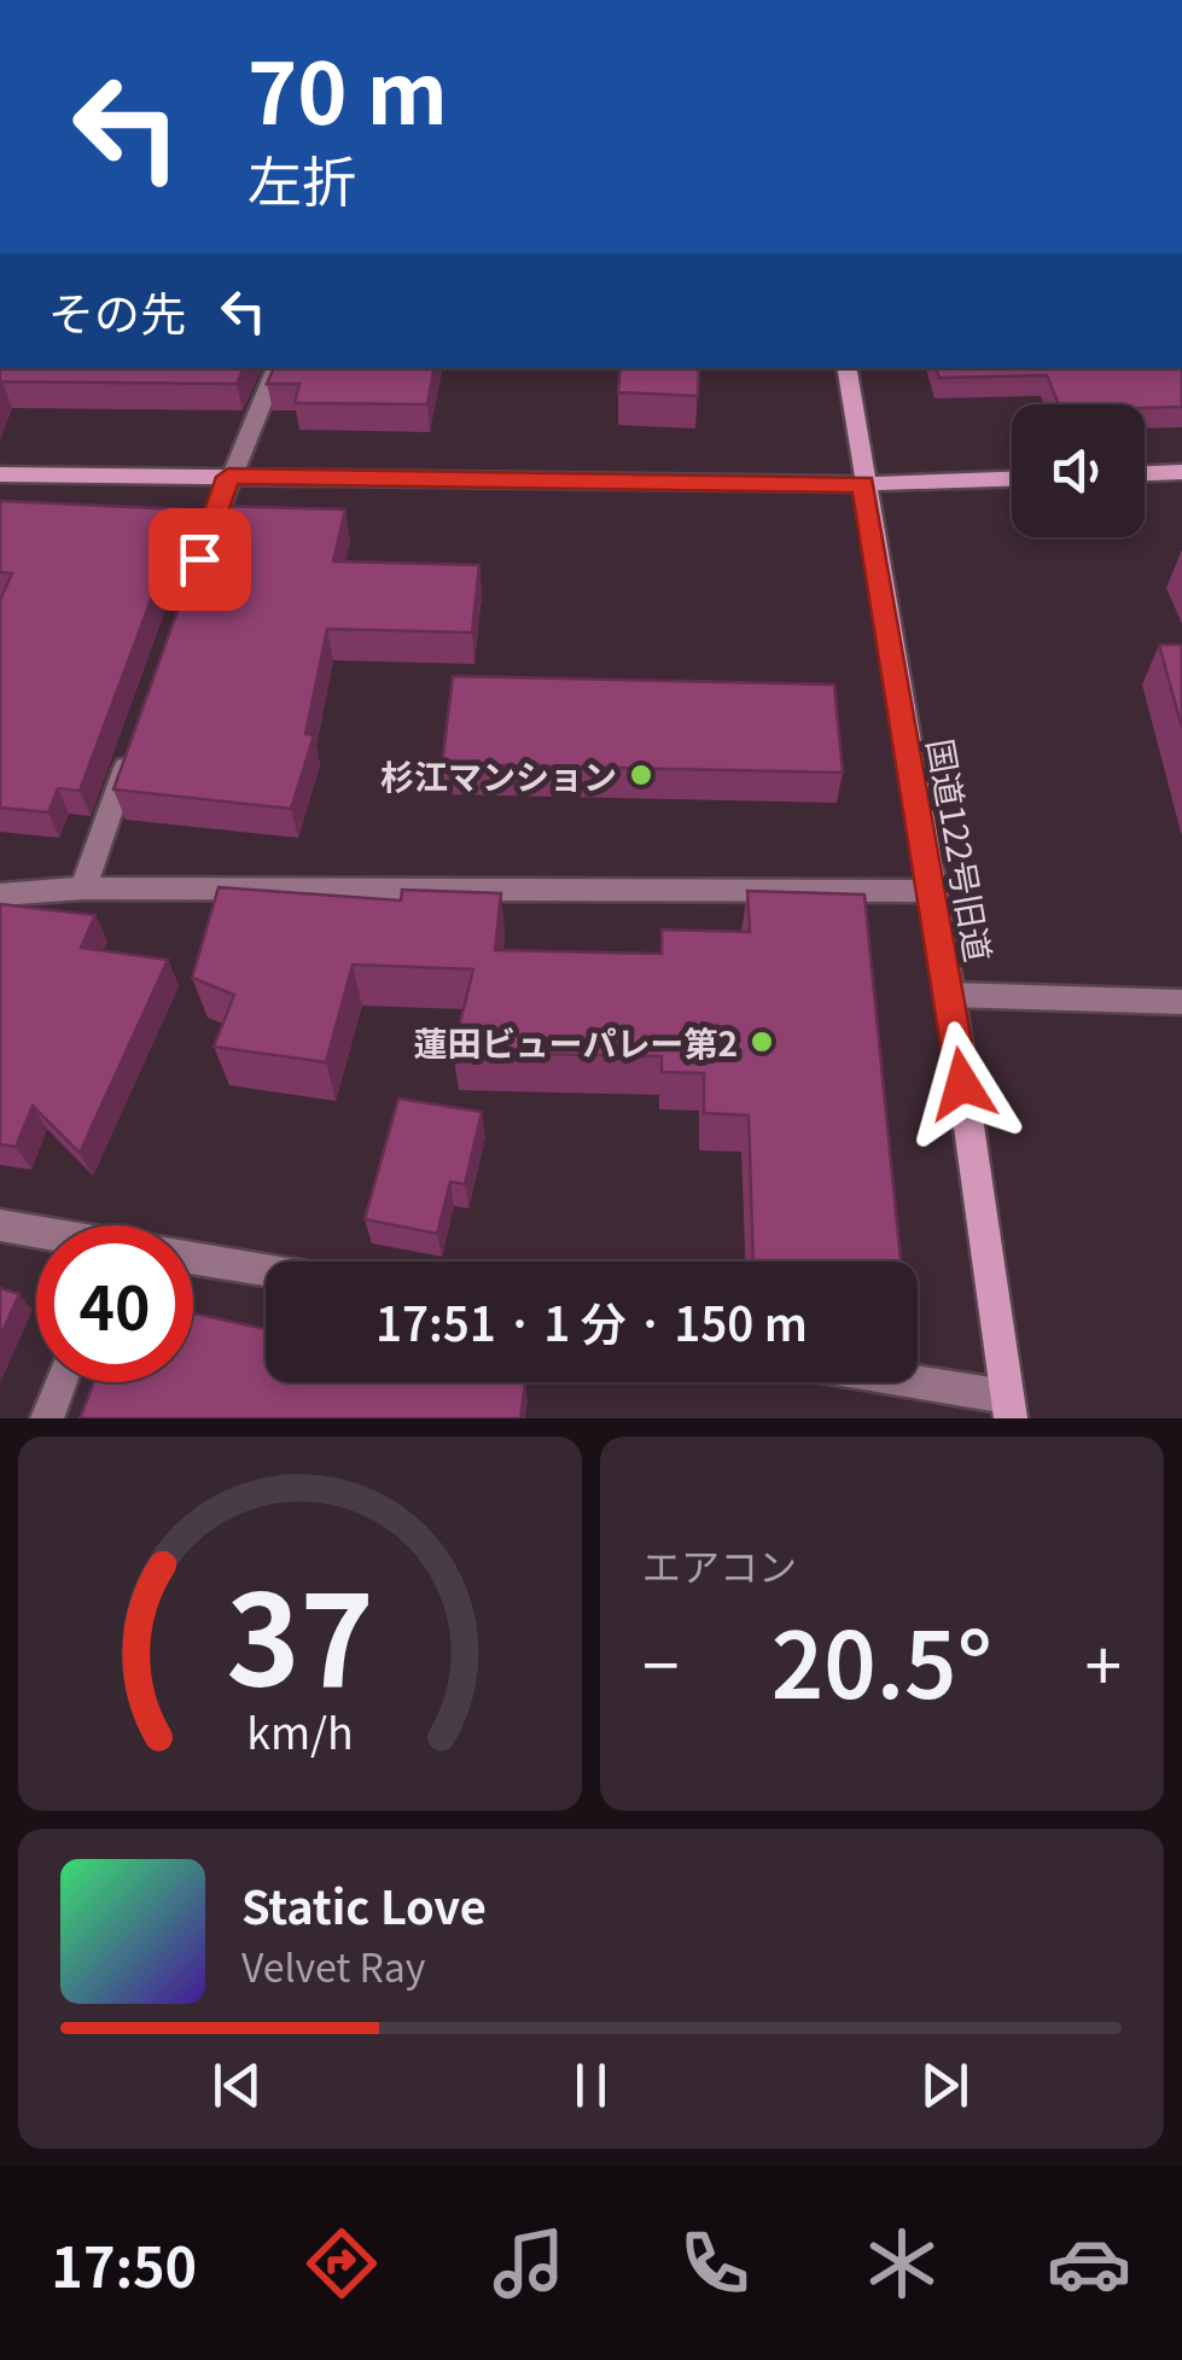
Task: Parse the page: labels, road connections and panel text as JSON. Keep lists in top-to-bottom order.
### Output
{
  "streets": {
    "street": ["国道122号旧道"]
  },
  "places": ["杉江マンション", "蓮田ビューパレー第2"],
  "page": {
    "turn": ["70 m", "左折"],
    "then": "その先",
    "limit": "40",
    "trip": "17:51 · 1 分 · 150 m",
    "tile": "エアコン",
    "heat": ["−", "20.5°", "+"],
    "song": ["Static Love", "Velvet Ray"],
    "tabs": "17:50",
    "gauge": ["37", "km/h"]
  }
}
